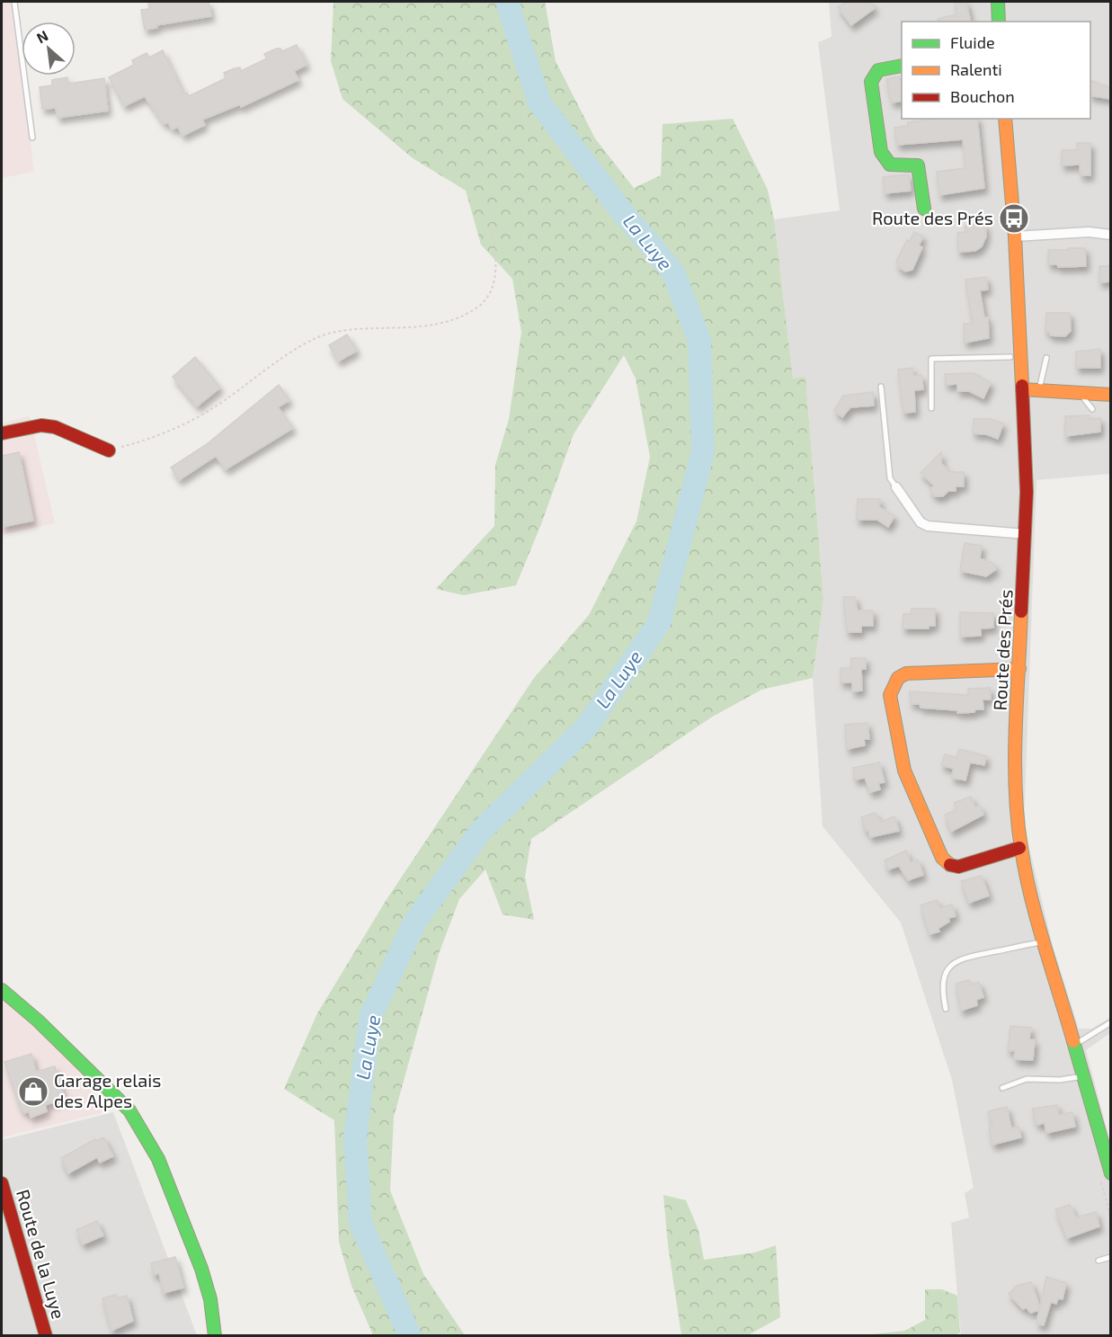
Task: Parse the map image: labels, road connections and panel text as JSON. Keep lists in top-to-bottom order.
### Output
{
  "streets": {
    "street": ["Route des Prés", "Route de la Luye"]
  },
  "water": ["La Luye"],
  "places": {
    "bus stop": ["Route des Prés"],
    "shop": ["Garage relais des Alpes"]
  },
  "legend": ["Fluide", "Ralenti", "Bouchon"],
  "north": "top left"
}
